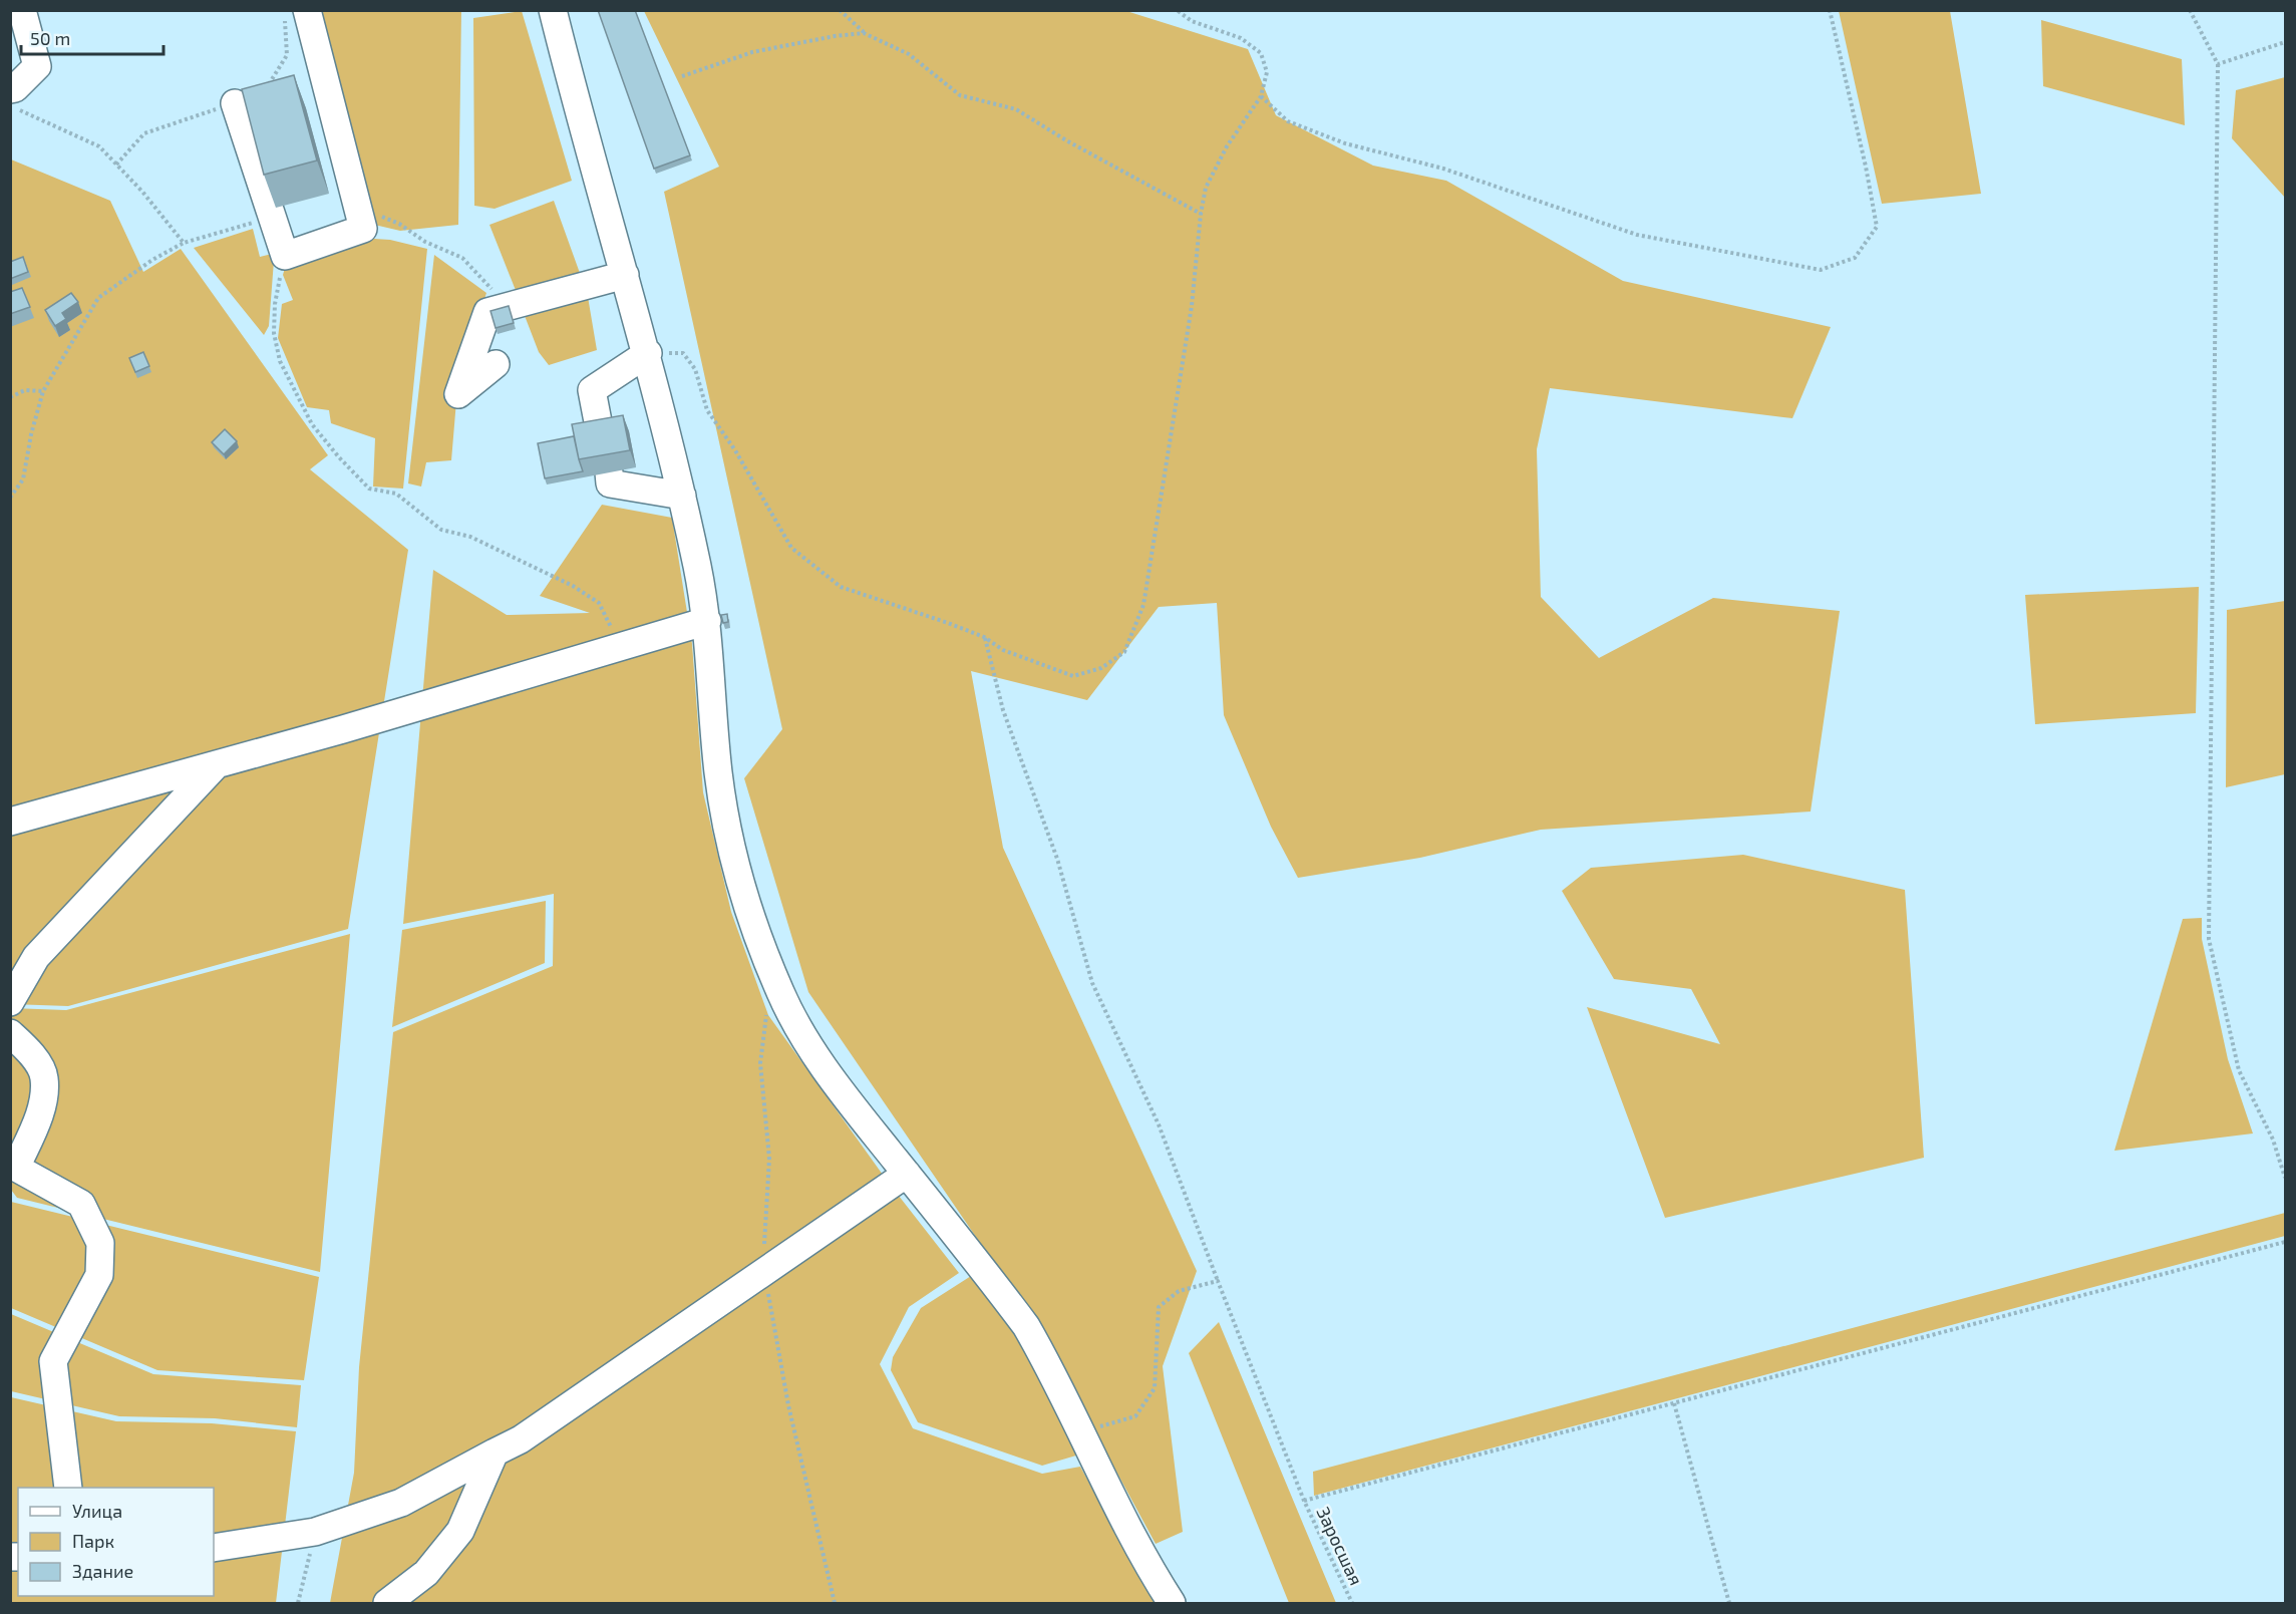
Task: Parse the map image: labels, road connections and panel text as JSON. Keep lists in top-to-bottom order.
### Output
{
  "streets": {
    "path": ["Заросшая"]
  },
  "legend": ["Улица", "Парк", "Здание"],
  "scale_bar": "50 m"
}
